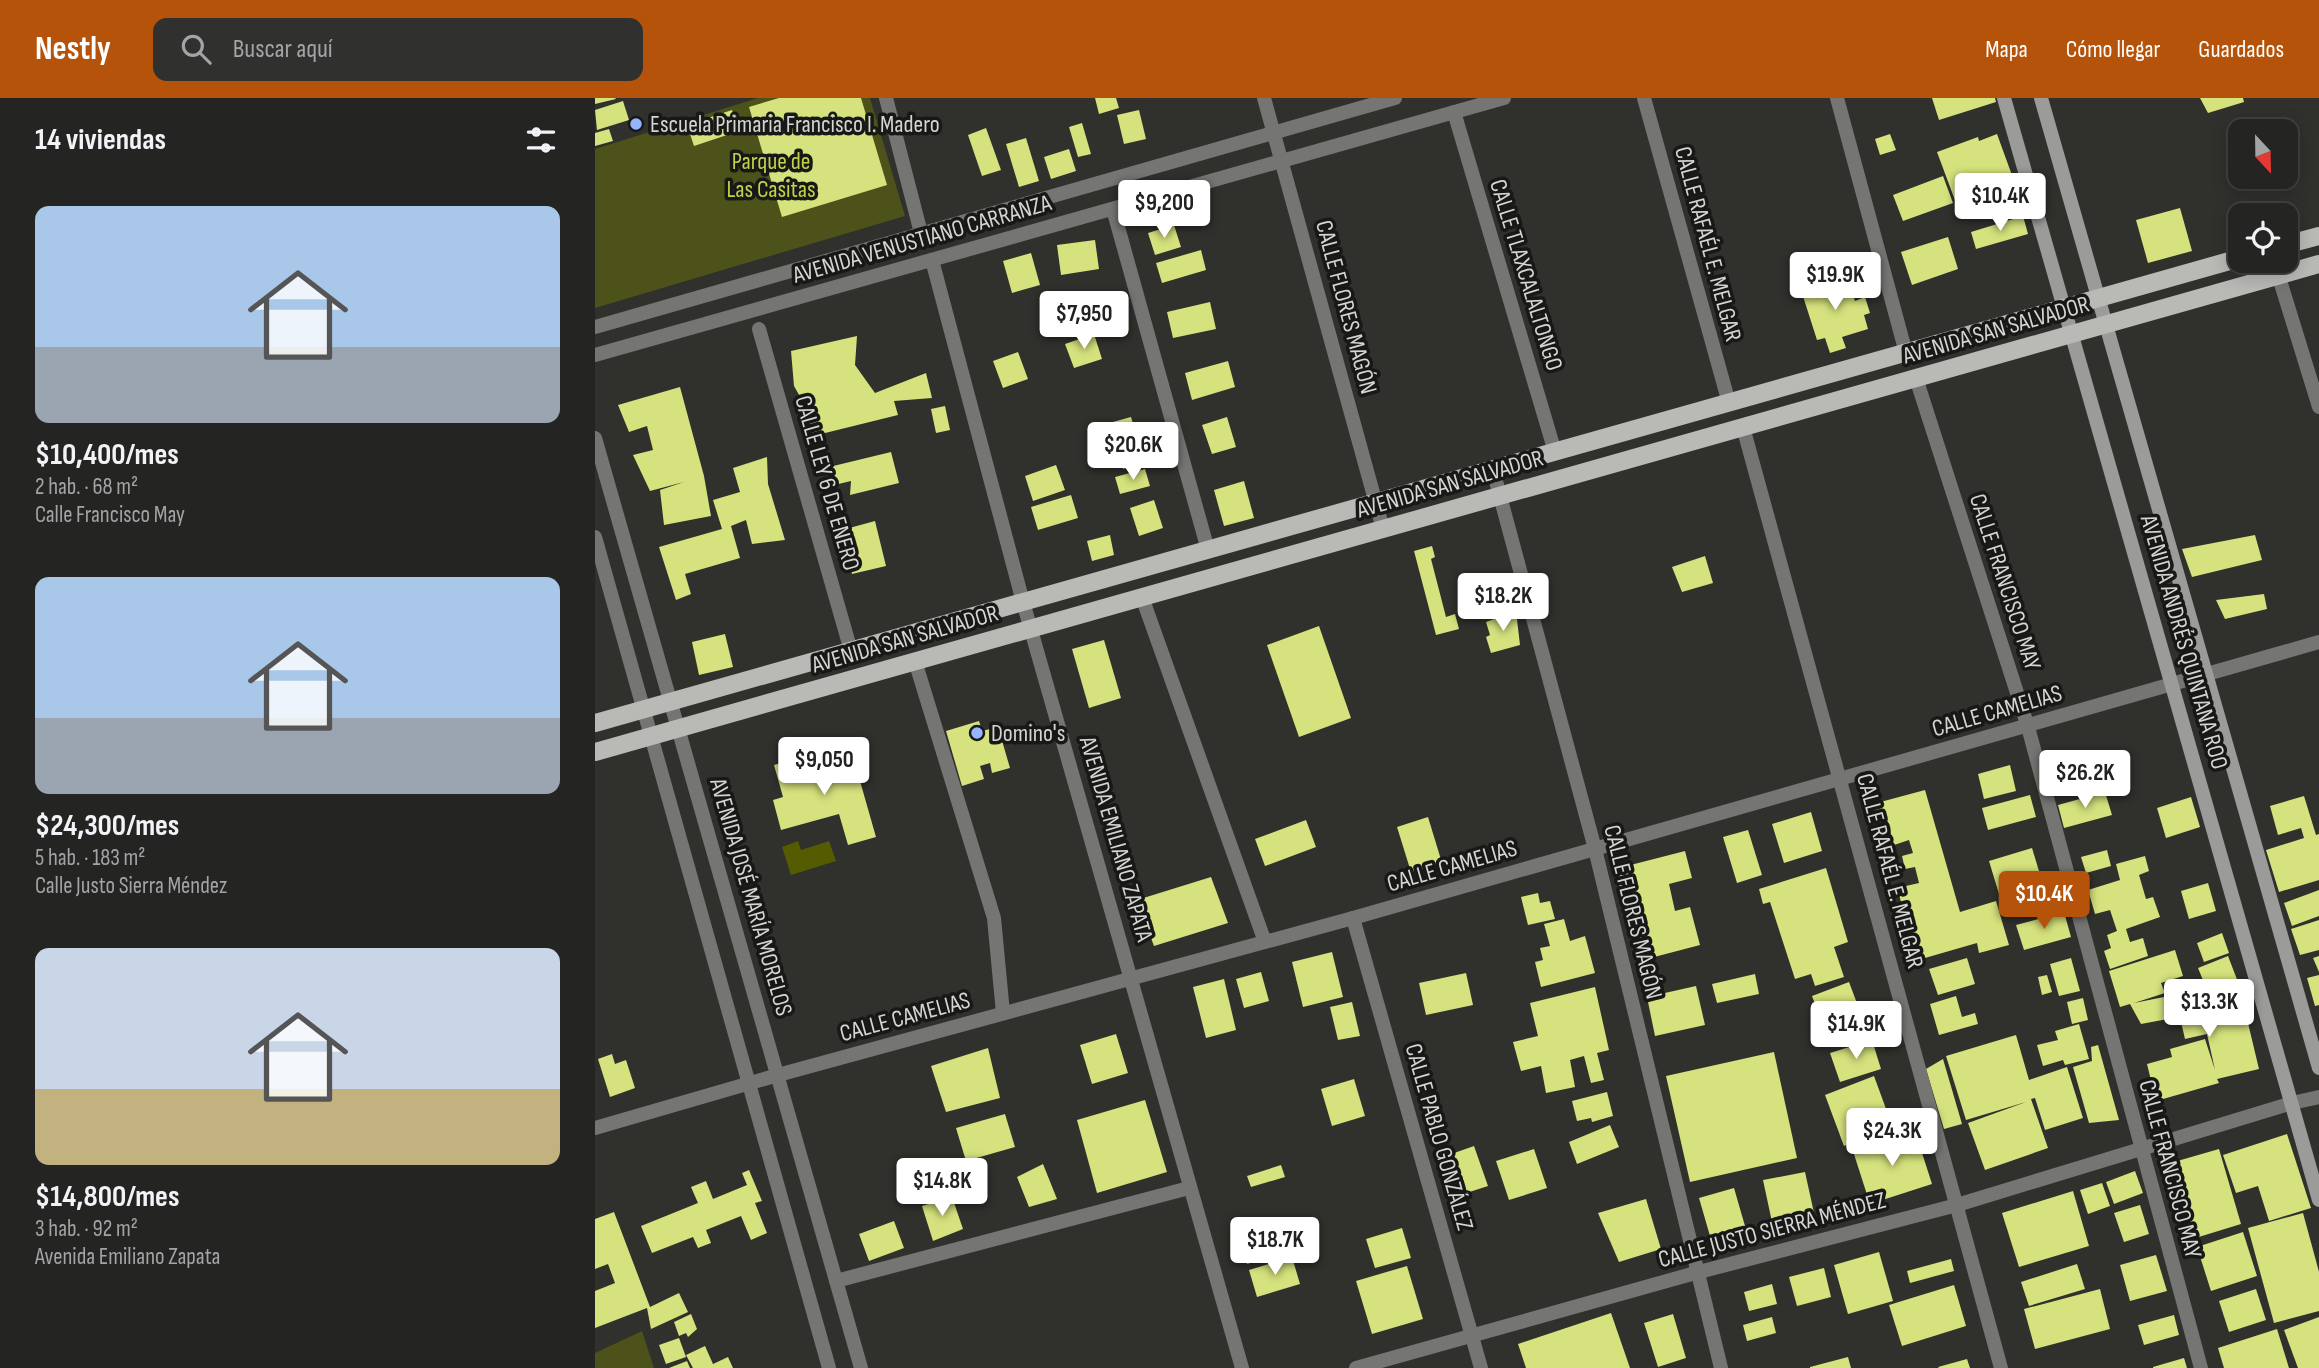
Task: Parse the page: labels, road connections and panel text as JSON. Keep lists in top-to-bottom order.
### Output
{
  "streets": {
    "main road": ["AVENIDA SAN SALVADOR", "AVENIDA ANDRÉS QUINTANA ROO"],
    "street": [
      "AVENIDA VENUSTIANO CARRANZA",
      "CALLE RAFAÉL E. MELGAR",
      "CALLE TLAXCALALTONGO",
      "CALLE FLORES MAGÓN",
      "CALLE LEY 6 DE ENERO",
      "CALLE FRANCISCO MAY",
      "CALLE CAMELIAS",
      "AVENIDA EMILIANO ZAPATA",
      "AVENIDA JOSÉ MARÍA MORELOS",
      "CALLE PABLO GONZÁLEZ",
      "CALLE JUSTO SIERRA MÉNDEZ"
    ]
  },
  "crossings": [
    ["AVENIDA VENUSTIANO CARRANZA", "CALLE TLAXCALALTONGO"],
    ["AVENIDA VENUSTIANO CARRANZA", "CALLE FLORES MAGÓN"],
    ["AVENIDA VENUSTIANO CARRANZA", "AVENIDA EMILIANO ZAPATA"],
    ["CALLE RAFAÉL E. MELGAR", "AVENIDA SAN SALVADOR"],
    ["CALLE RAFAÉL E. MELGAR", "CALLE CAMELIAS"],
    ["CALLE RAFAÉL E. MELGAR", "CALLE JUSTO SIERRA MÉNDEZ"],
    ["CALLE TLAXCALALTONGO", "AVENIDA SAN SALVADOR"],
    ["CALLE FLORES MAGÓN", "AVENIDA SAN SALVADOR"],
    ["CALLE FLORES MAGÓN", "CALLE CAMELIAS"],
    ["CALLE FLORES MAGÓN", "CALLE JUSTO SIERRA MÉNDEZ"],
    ["AVENIDA SAN SALVADOR", "CALLE LEY 6 DE ENERO"],
    ["AVENIDA SAN SALVADOR", "CALLE FRANCISCO MAY"],
    ["AVENIDA SAN SALVADOR", "AVENIDA ANDRÉS QUINTANA ROO"],
    ["AVENIDA SAN SALVADOR", "AVENIDA EMILIANO ZAPATA"],
    ["AVENIDA SAN SALVADOR", "AVENIDA JOSÉ MARÍA MORELOS"],
    ["CALLE FRANCISCO MAY", "CALLE CAMELIAS"],
    ["CALLE FRANCISCO MAY", "CALLE JUSTO SIERRA MÉNDEZ"],
    ["AVENIDA ANDRÉS QUINTANA ROO", "CALLE CAMELIAS"],
    ["AVENIDA ANDRÉS QUINTANA ROO", "CALLE JUSTO SIERRA MÉNDEZ"],
    ["CALLE CAMELIAS", "AVENIDA EMILIANO ZAPATA"],
    ["CALLE CAMELIAS", "AVENIDA JOSÉ MARÍA MORELOS"],
    ["CALLE CAMELIAS", "CALLE PABLO GONZÁLEZ"],
    ["CALLE PABLO GONZÁLEZ", "CALLE JUSTO SIERRA MÉNDEZ"]
  ],
  "parks": ["Parque de Las Casitas"],
  "places": ["Escuela Primaria Francisco I. Madero", "Domino's"],
  "north": "bottom",
  "page": {
    "header": "Nestly",
    "search": "Buscar aquí",
    "nav": ["Mapa", "Cómo llegar", "Guardados"],
    "heading": "14 viviendas",
    "price": [
      "$10.4K",
      "$9,200",
      "$19.9K",
      "$7,950",
      "$20.6K",
      "$18.2K",
      "$9,050",
      "$26.2K",
      "$10.4K",
      "$13.3K",
      "$14.9K",
      "$24.3K",
      "$14.8K",
      "$18.7K"
    ],
    "list": [
      {
        "name": "$10,400/mes",
        "note": "2 hab. · 68 m² · Calle Francisco May"
      },
      {
        "name": "$24,300/mes",
        "note": "5 hab. · 183 m² · Calle Justo Sierra Méndez"
      },
      {
        "name": "$14,800/mes",
        "note": "3 hab. · 92 m² · Avenida Emiliano Zapata"
      }
    ]
  }
}
